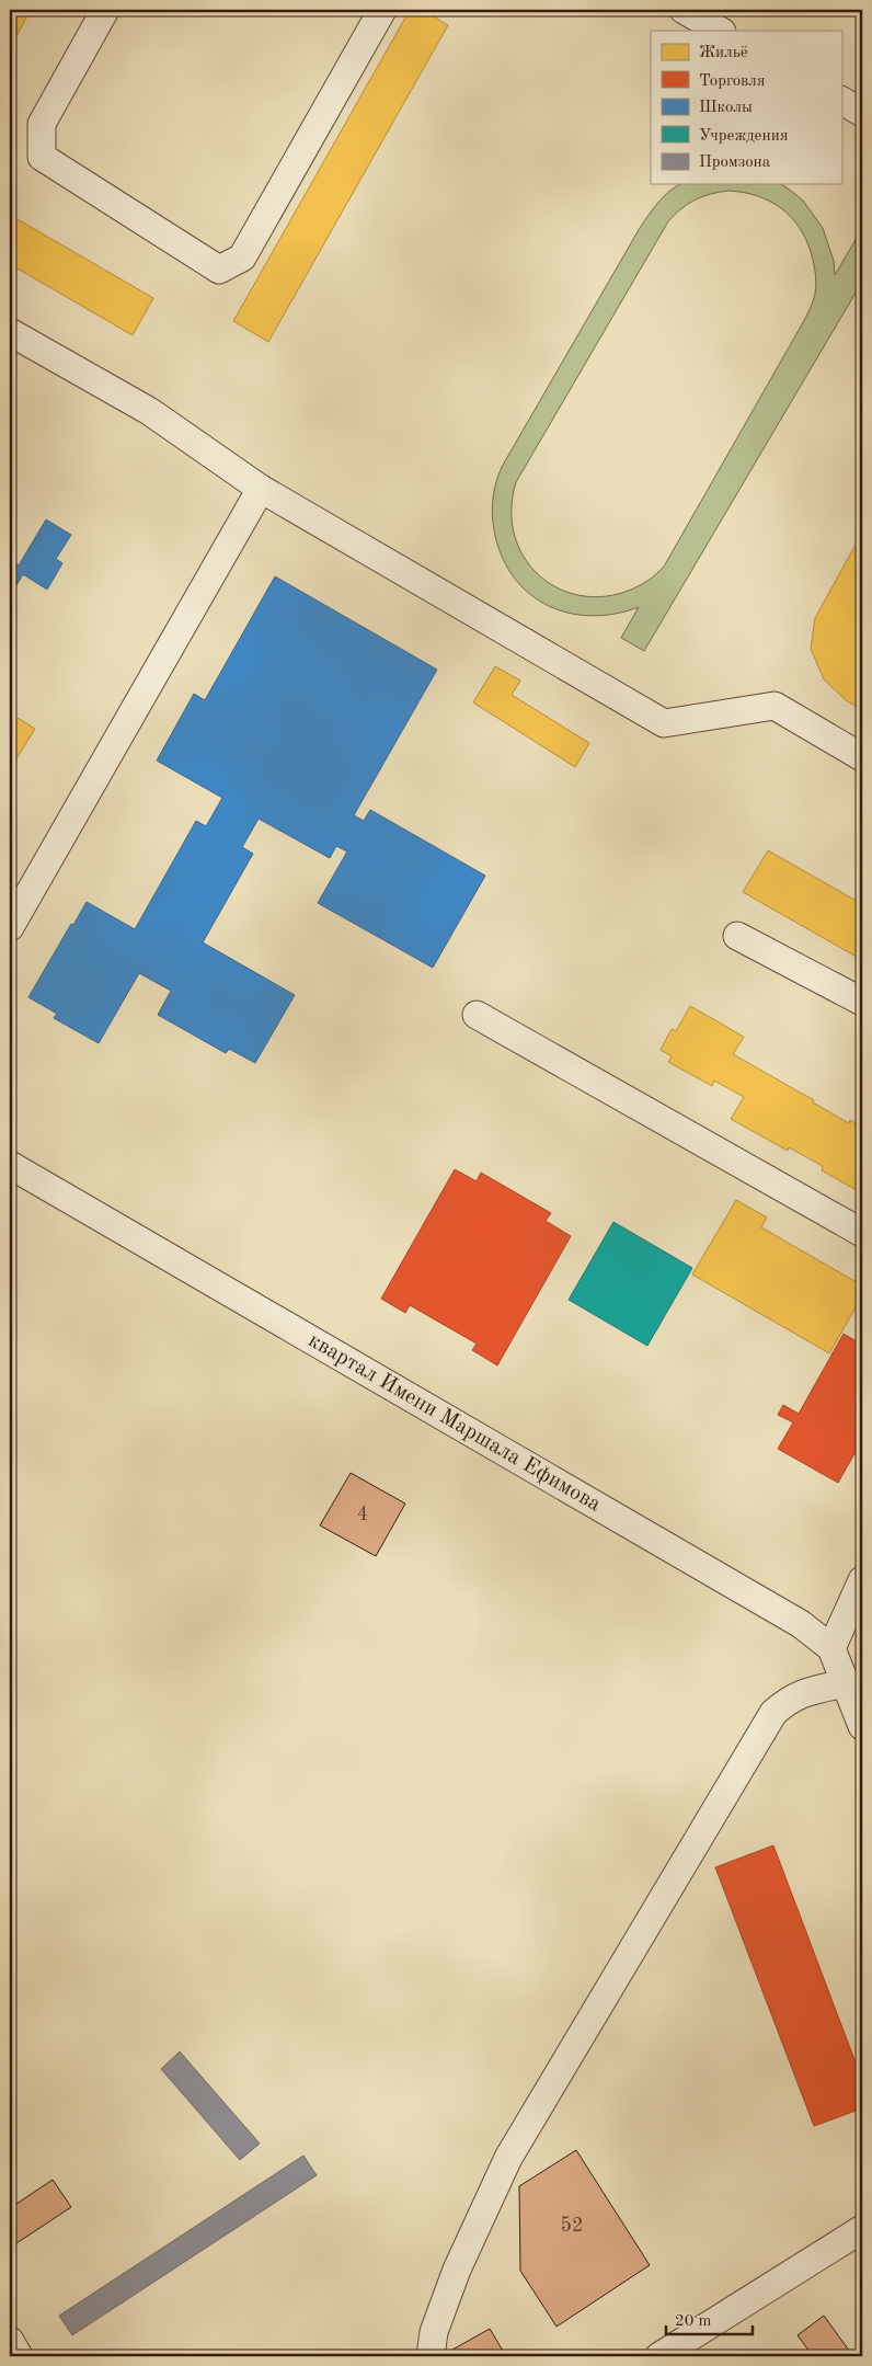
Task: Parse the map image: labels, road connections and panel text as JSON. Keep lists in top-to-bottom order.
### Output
{
  "streets": {
    "street": ["квартал Имени Маршала Ефимова"]
  },
  "house_numbers": ["4", "52"],
  "legend": [
    "Жильё",
    "Торговля",
    "Школы",
    "Учреждения",
    "Промзона"
  ],
  "scale_bar": "20 m"
}
